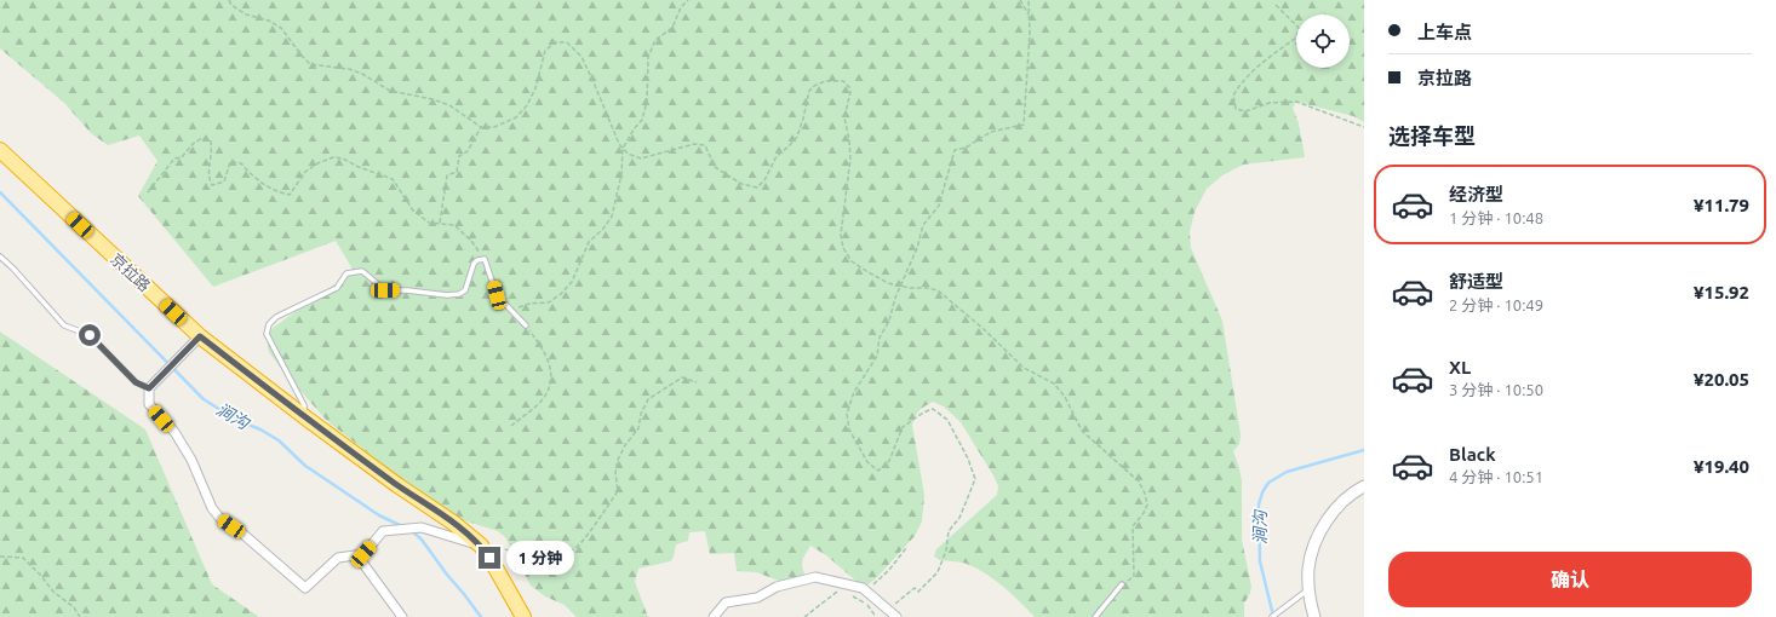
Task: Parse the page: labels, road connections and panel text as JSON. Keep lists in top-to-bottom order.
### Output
{
  "streets": {
    "highway": ["京拉路"]
  },
  "water": ["涧沟"],
  "page": {
    "banner": ["上车点", "京拉路"],
    "heading": "选择车型",
    "list": [
      {
        "name": "经济型",
        "note": "1 分钟 · 10:48",
        "value": "¥11.79"
      },
      {
        "name": "舒适型",
        "note": "2 分钟 · 10:49",
        "value": "¥15.92"
      },
      {
        "name": "XL",
        "note": "3 分钟 · 10:50",
        "value": "¥20.05"
      },
      {
        "name": "Black",
        "note": "4 分钟 · 10:51",
        "value": "¥19.40"
      }
    ],
    "bubble": "1 分钟",
    "buttons": "确认"
  }
}
